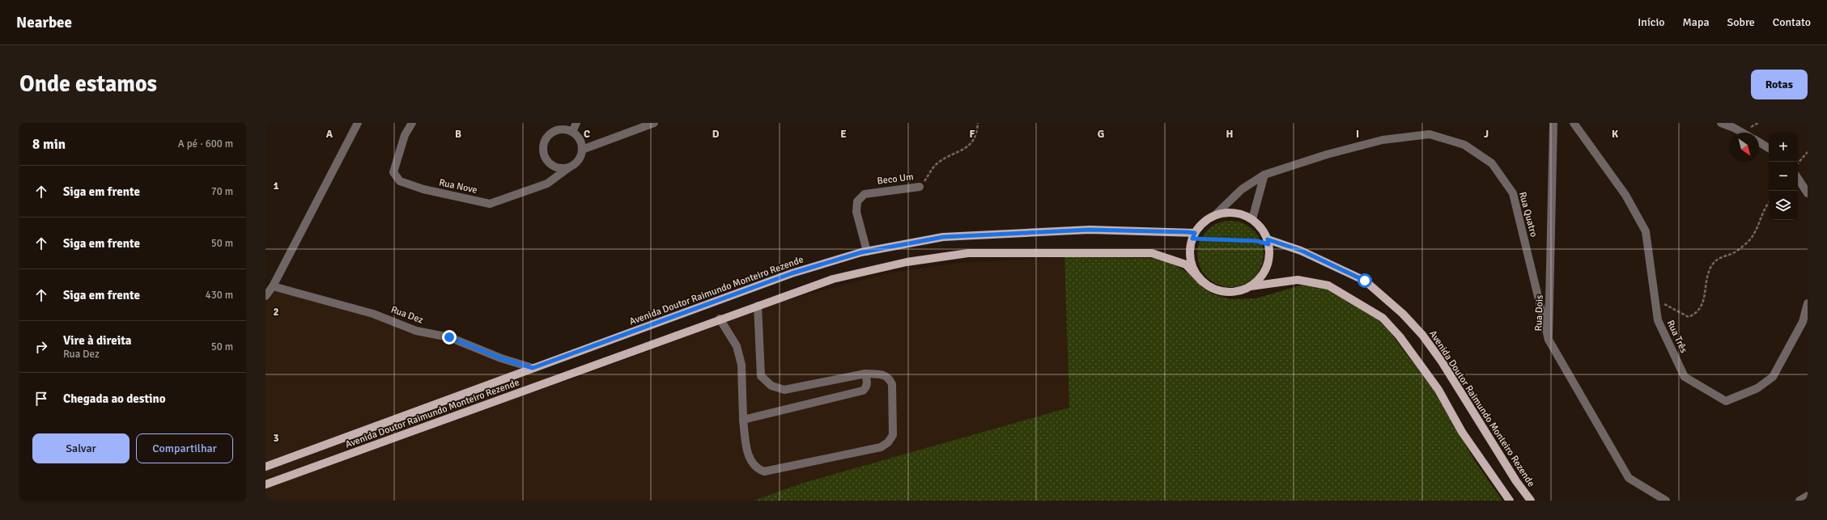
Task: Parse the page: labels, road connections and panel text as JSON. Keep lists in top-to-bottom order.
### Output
{
  "streets": {
    "main road": ["Avenida Doutor Raimundo Monteiro Rezende"],
    "street": [
      "Beco Um",
      "Rua Nove",
      "Rua Quatro",
      "Rua Dois",
      "Rua Dez",
      "Rua Três"
    ]
  },
  "crossings": [
    ["Beco Um", "Avenida Doutor Raimundo Monteiro Rezende"],
    ["Rua Quatro", "Rua Dois"],
    ["Avenida Doutor Raimundo Monteiro Rezende", "Rua Dez"]
  ],
  "north": "bottom right",
  "page": {
    "header": "Nearbee",
    "nav": [
      "Início",
      "Mapa",
      "Sobre",
      "Contato"
    ],
    "buttons": [
      "Rotas",
      ["Salvar", "Compartilhar"]
    ],
    "title": "Onde estamos",
    "heading": ["8 min", "A pé · 600 m"],
    "map_buttons": ["+", "−"],
    "list": [
      ["Siga em frente", "70 m"],
      ["Siga em frente", "50 m"],
      ["Siga em frente", "430 m"],
      ["Vire à direita", "Rua Dez", "50 m"],
      "Chegada ao destino"
    ]
  },
  "grid": {
    "columns": [
      "A",
      "B",
      "C",
      "D",
      "E",
      "F",
      "G",
      "H",
      "I",
      "J",
      "K"
    ],
    "rows": ["1", "2", "3"]
  }
}
